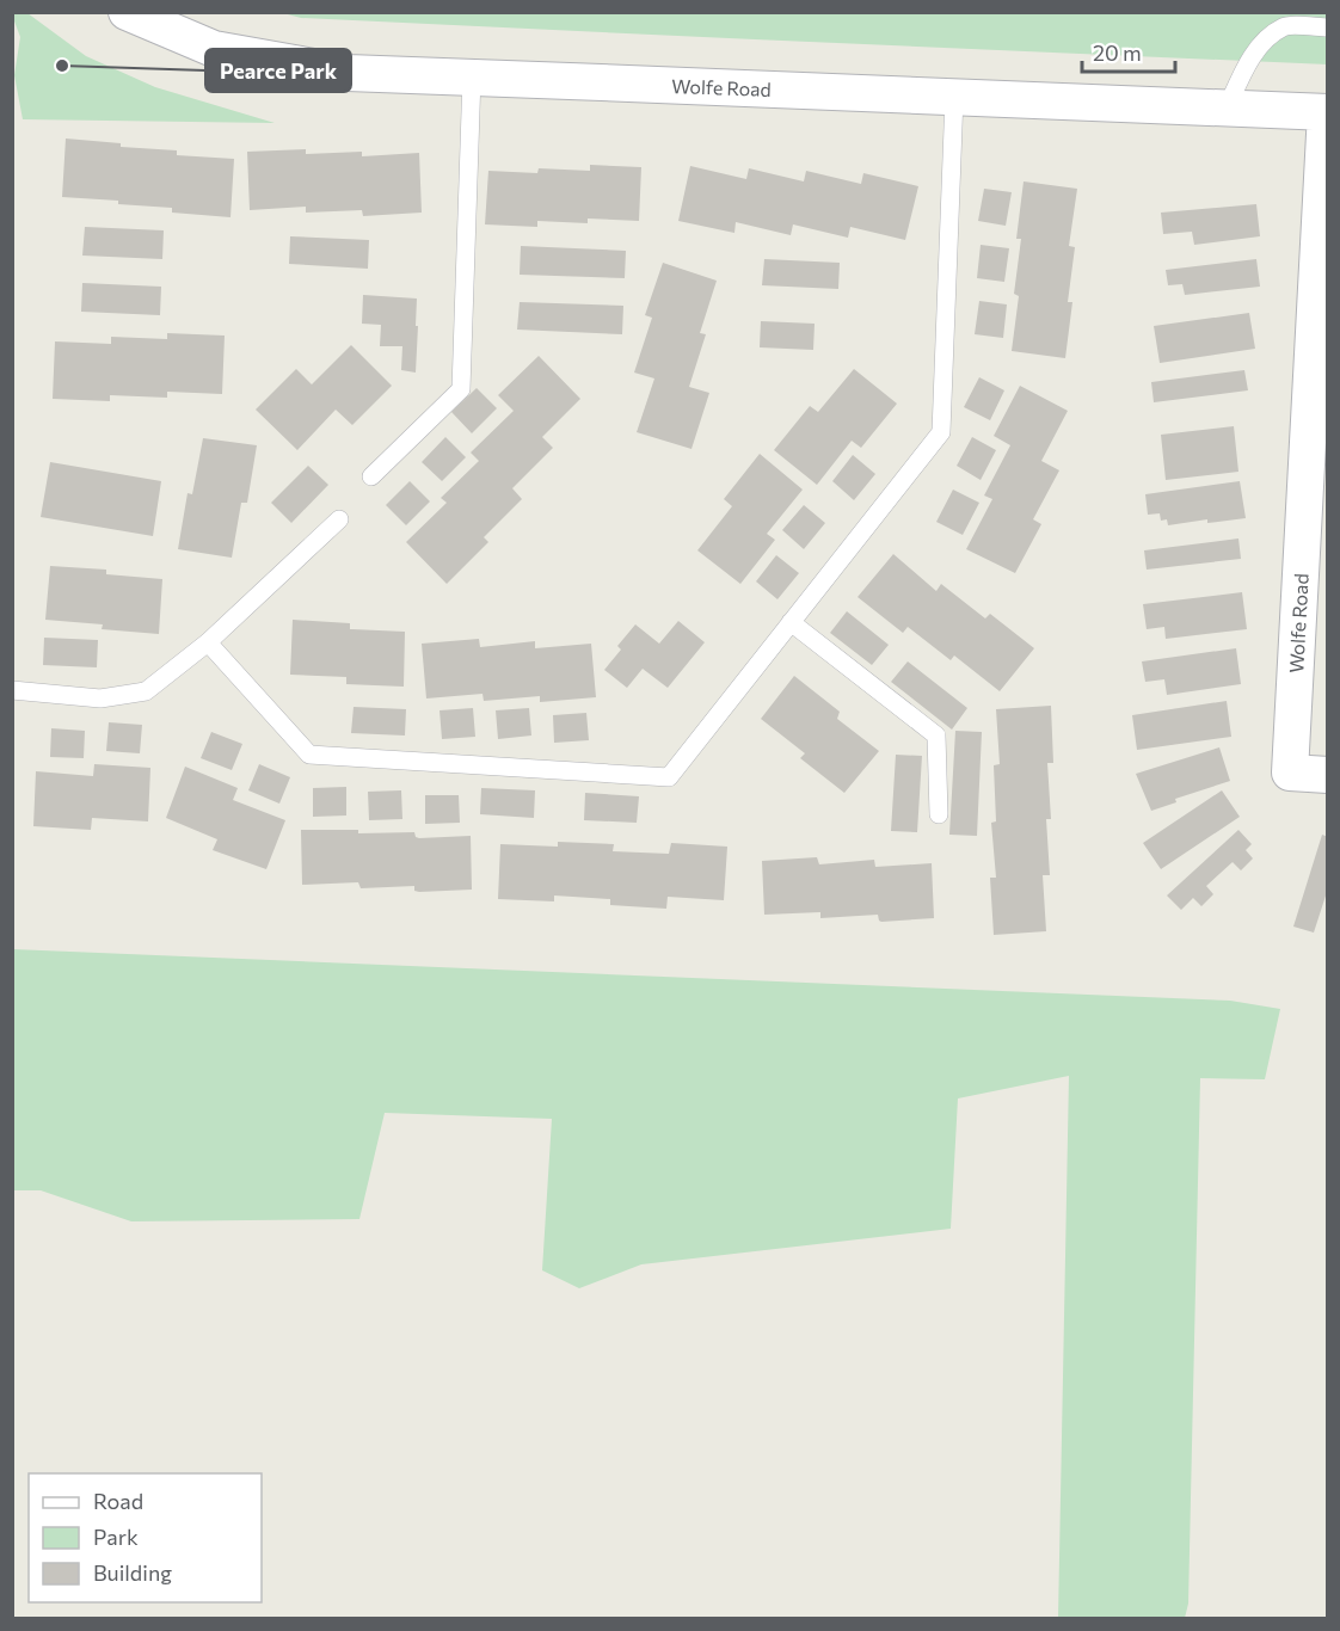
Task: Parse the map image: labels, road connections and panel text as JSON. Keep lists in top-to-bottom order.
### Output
{
  "streets": {
    "street": ["Wolfe Road"]
  },
  "places": ["Pearce Park"],
  "legend": ["Road", "Park", "Building"],
  "scale_bar": "20 m"
}
